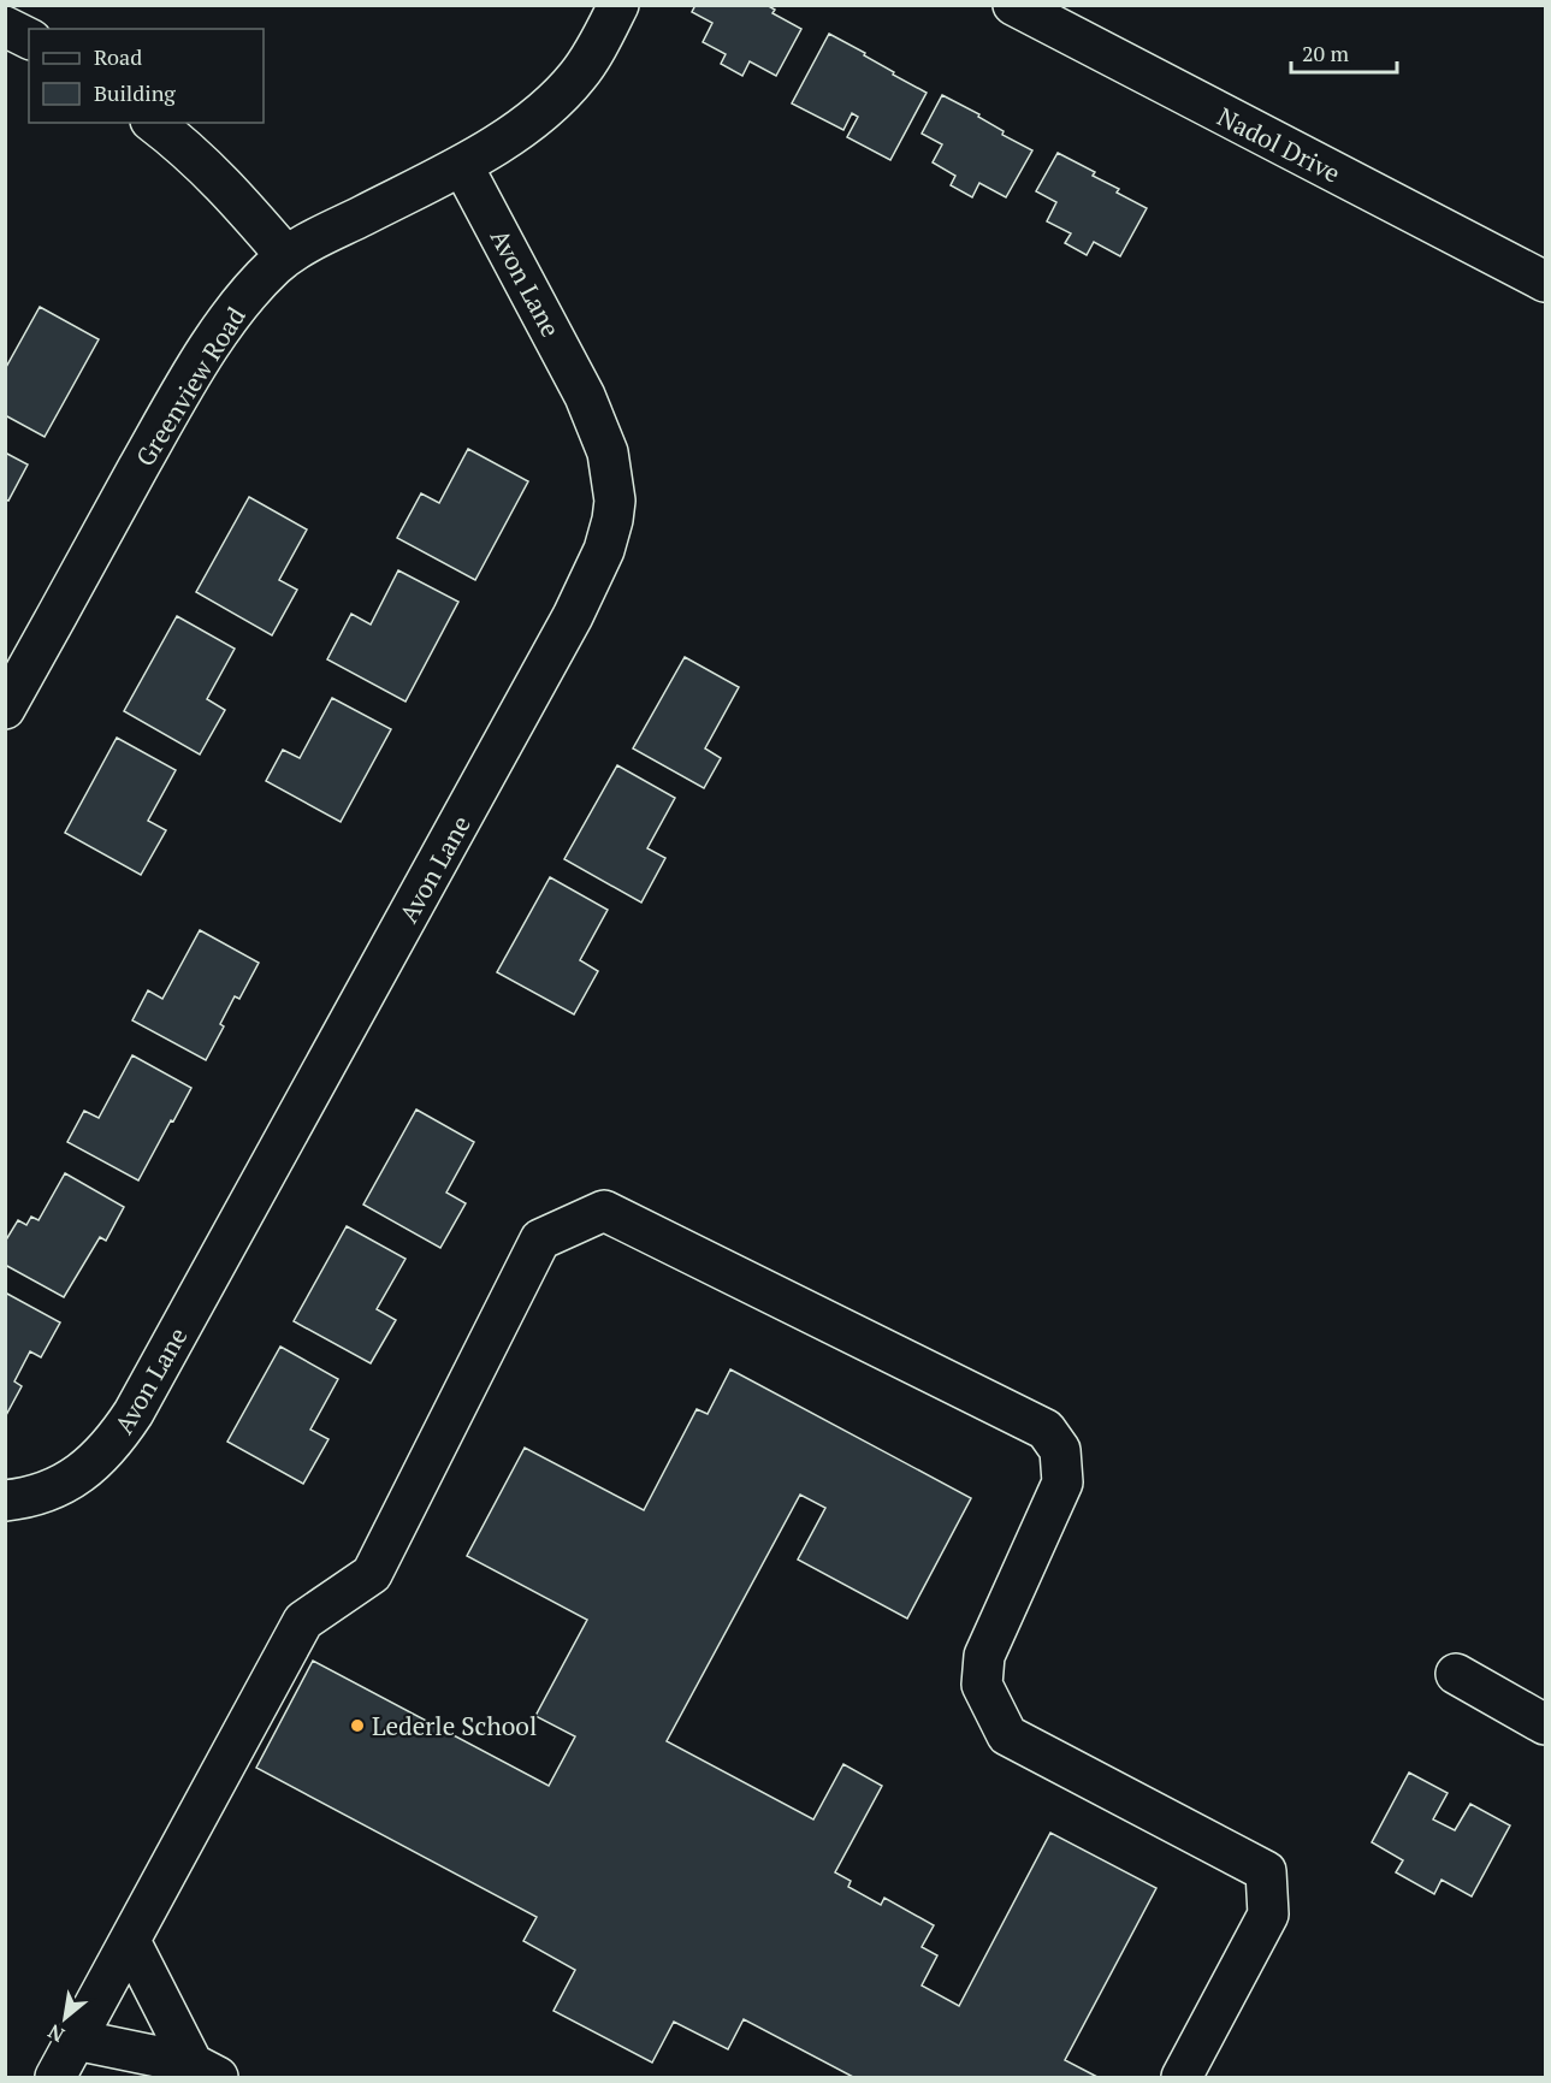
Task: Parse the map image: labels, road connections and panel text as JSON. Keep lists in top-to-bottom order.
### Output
{
  "streets": {
    "street": ["Nadol Drive", "Avon Lane", "Greenview Road"]
  },
  "crossings": [
    ["Avon Lane", "Greenview Road"]
  ],
  "places": ["Lederle School"],
  "legend": ["Road", "Building"],
  "scale_bar": "20 m",
  "north": "bottom left"
}
